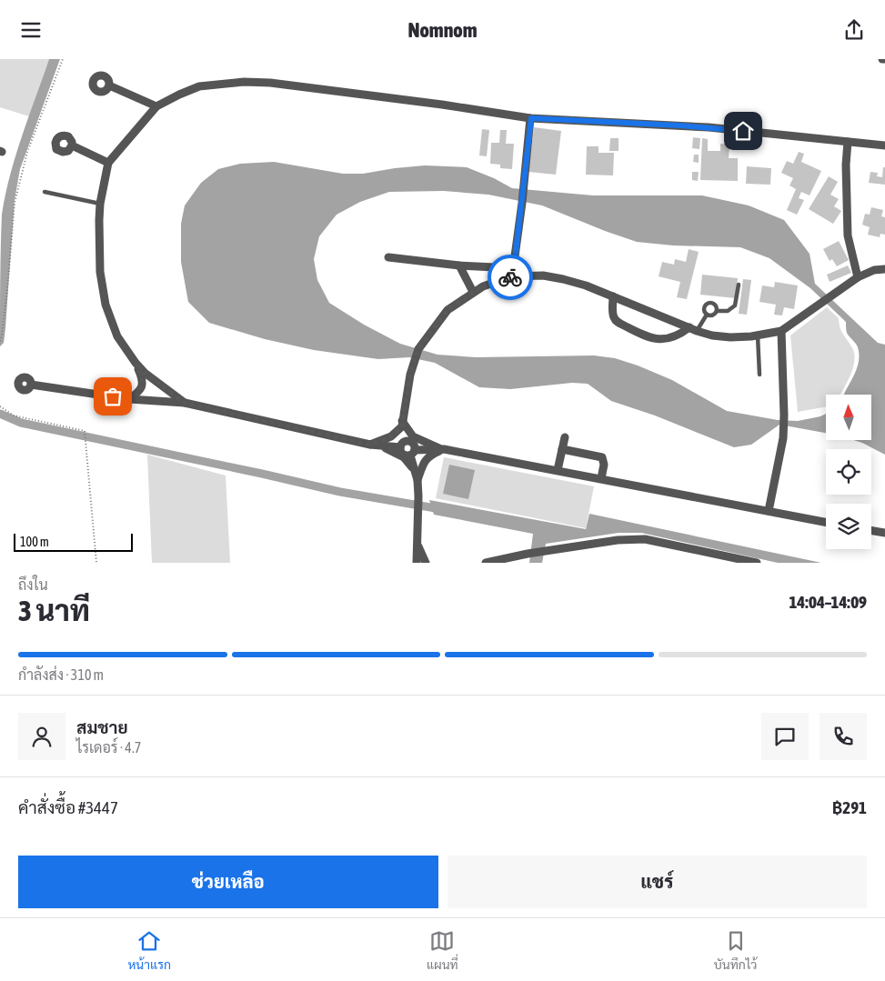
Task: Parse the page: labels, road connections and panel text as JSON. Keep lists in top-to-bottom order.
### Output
{
  "scale_bar": "100 m",
  "north": "top",
  "page": {
    "header": "Nomnom",
    "scale": "100 m",
    "heading": ["3 นาที", "ถึงใน", "14:04–14:09"],
    "panel": [
      "สมชาย",
      "ไรเดอร์ · 4.7",
      "คำสั่งซื้อ #3447",
      "฿291"
    ],
    "bar": "กำลังส่ง · 310 m",
    "buttons": ["ช่วยเหลือ", "แชร์"],
    "tabs": ["หน้าแรก", "แผนที่", "บันทึกไว้"]
  }
}
